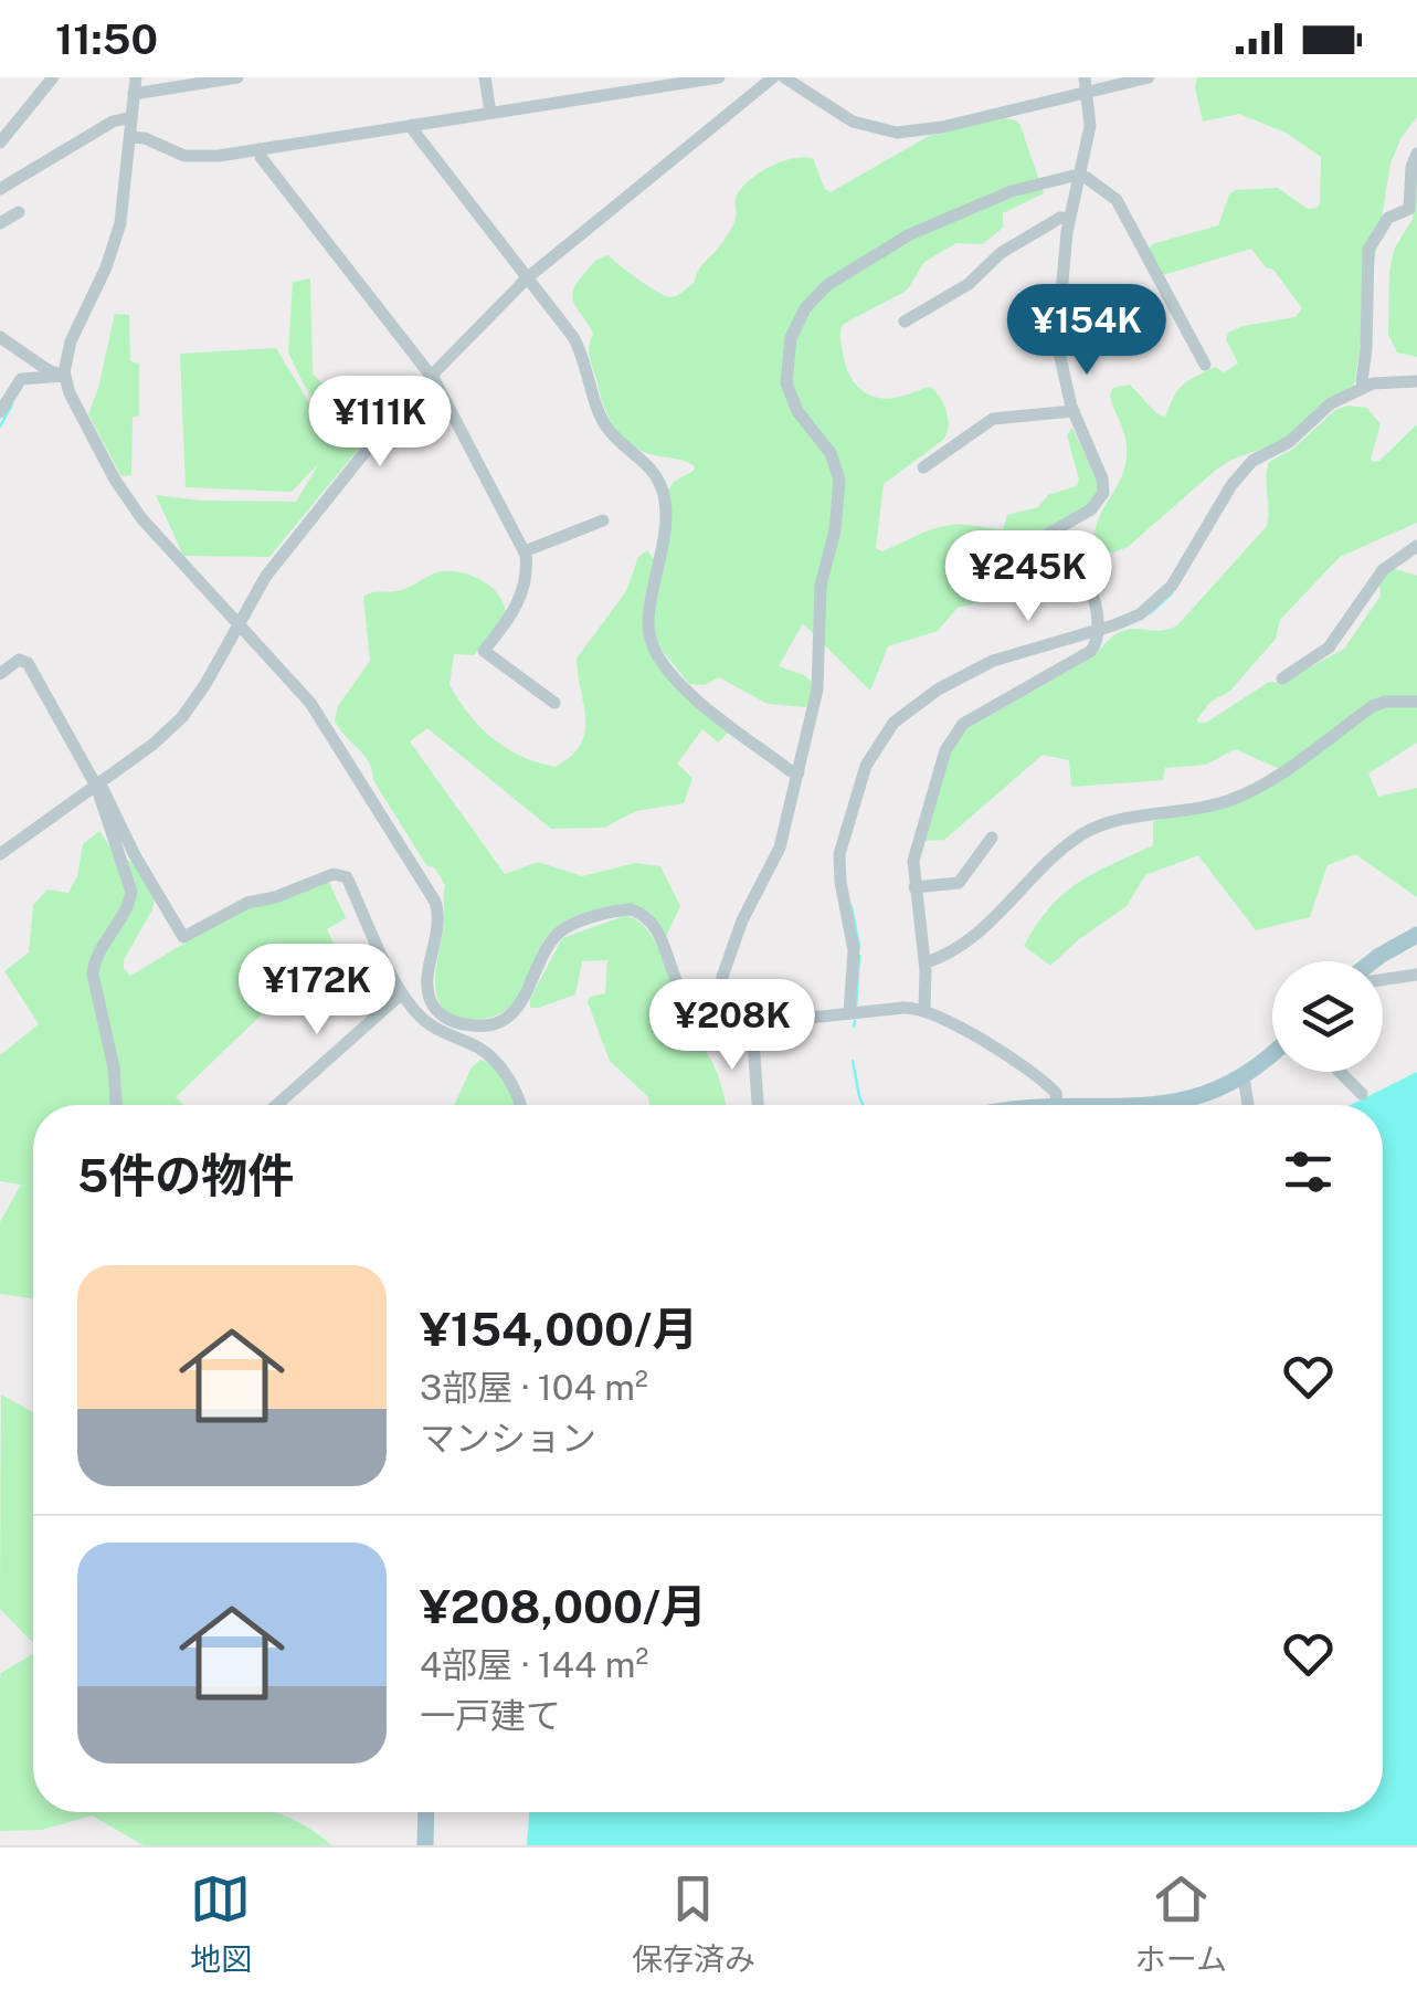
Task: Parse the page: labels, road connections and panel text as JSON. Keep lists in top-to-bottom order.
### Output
{
  "page": {
    "status": "11:50",
    "price": [
      "¥154K",
      "¥111K",
      "¥245K",
      "¥172K",
      "¥208K"
    ],
    "heading": "5件の物件",
    "list": [
      {
        "name": "¥154,000/月",
        "note": "3部屋 · 104 m² · マンション"
      },
      {
        "name": "¥208,000/月",
        "note": "4部屋 · 144 m² · 一戸建て"
      }
    ],
    "tabs": ["地図", "保存済み", "ホーム"]
  }
}
